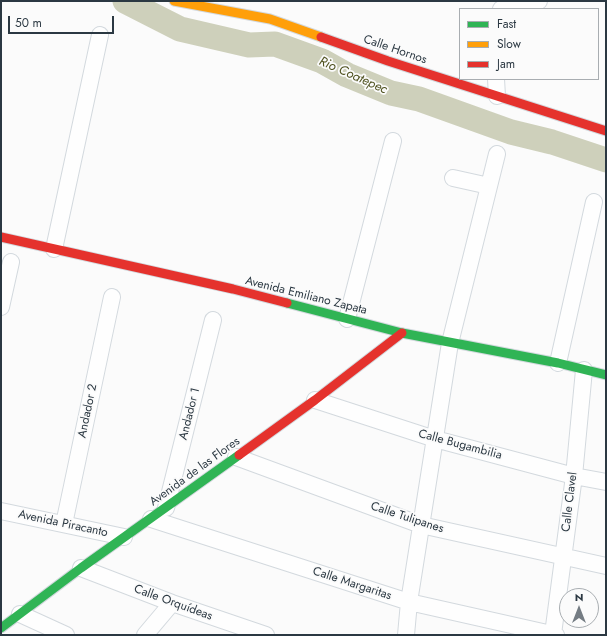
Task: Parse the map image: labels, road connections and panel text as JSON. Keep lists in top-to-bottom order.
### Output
{
  "streets": {
    "street": [
      "Calle Hornos",
      "Avenida Emiliano Zapata",
      "Andador 2",
      "Andador 1",
      "Calle Bugambilia",
      "Avenida de las Flores",
      "Calle Clavel",
      "Calle Tulipanes",
      "Avenida Piracanto",
      "Calle Margaritas",
      "Calle Orquídeas"
    ]
  },
  "crossings": [
    ["Avenida Emiliano Zapata", "Avenida de las Flores"],
    ["Avenida Emiliano Zapata", "Calle Clavel"],
    ["Andador 2", "Avenida Piracanto"],
    ["Andador 1", "Avenida de las Flores"],
    ["Calle Bugambilia", "Avenida de las Flores"],
    ["Calle Bugambilia", "Calle Clavel"],
    ["Avenida de las Flores", "Calle Tulipanes"],
    ["Avenida de las Flores", "Avenida Piracanto"],
    ["Avenida de las Flores", "Calle Margaritas"],
    ["Avenida de las Flores", "Calle Orquídeas"],
    ["Calle Clavel", "Calle Tulipanes"],
    ["Calle Clavel", "Calle Margaritas"]
  ],
  "water": ["Rio Coatepec"],
  "legend": ["Fast", "Slow", "Jam"],
  "scale_bar": "50 m",
  "north": "top"
}
